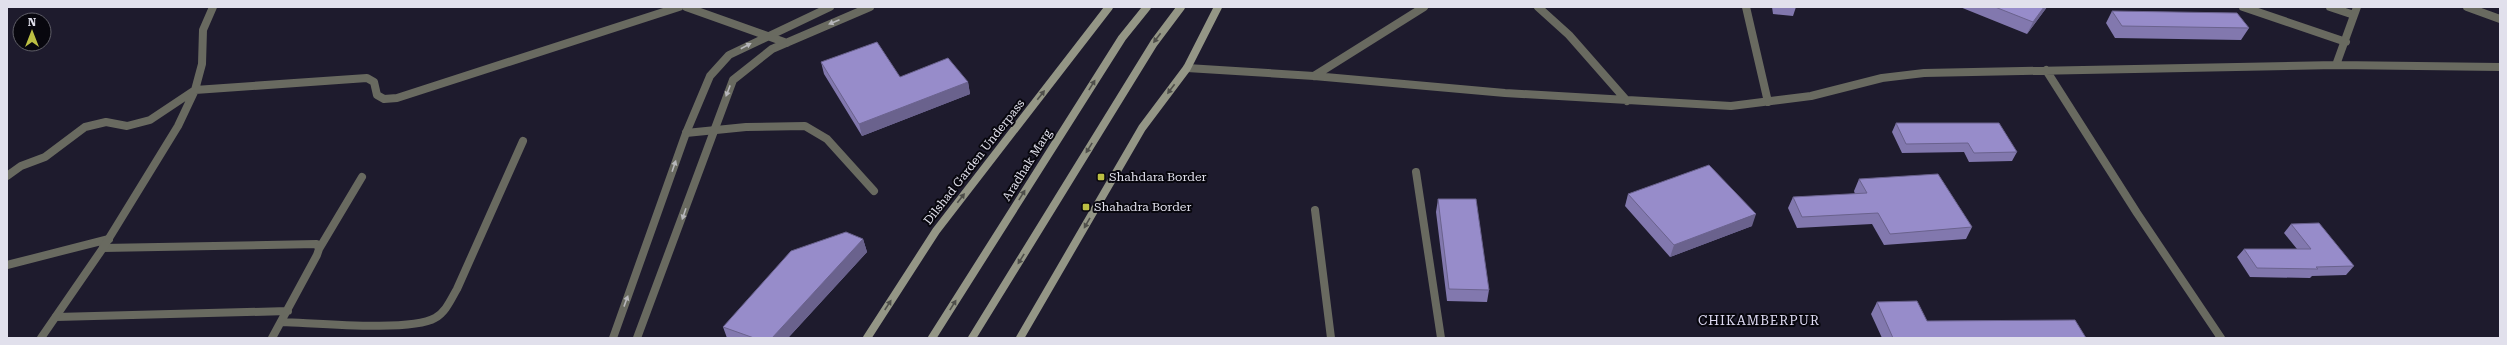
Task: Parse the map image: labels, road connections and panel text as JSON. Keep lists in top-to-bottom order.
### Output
{
  "streets": {
    "main road": ["Dilshad Garden Underpass", "Aradhak Marg"]
  },
  "districts": ["CHIKAMBERPUR"],
  "places": {
    "transit": ["Shahdara Border", "Shahadra Border"]
  },
  "north": "top"
}
